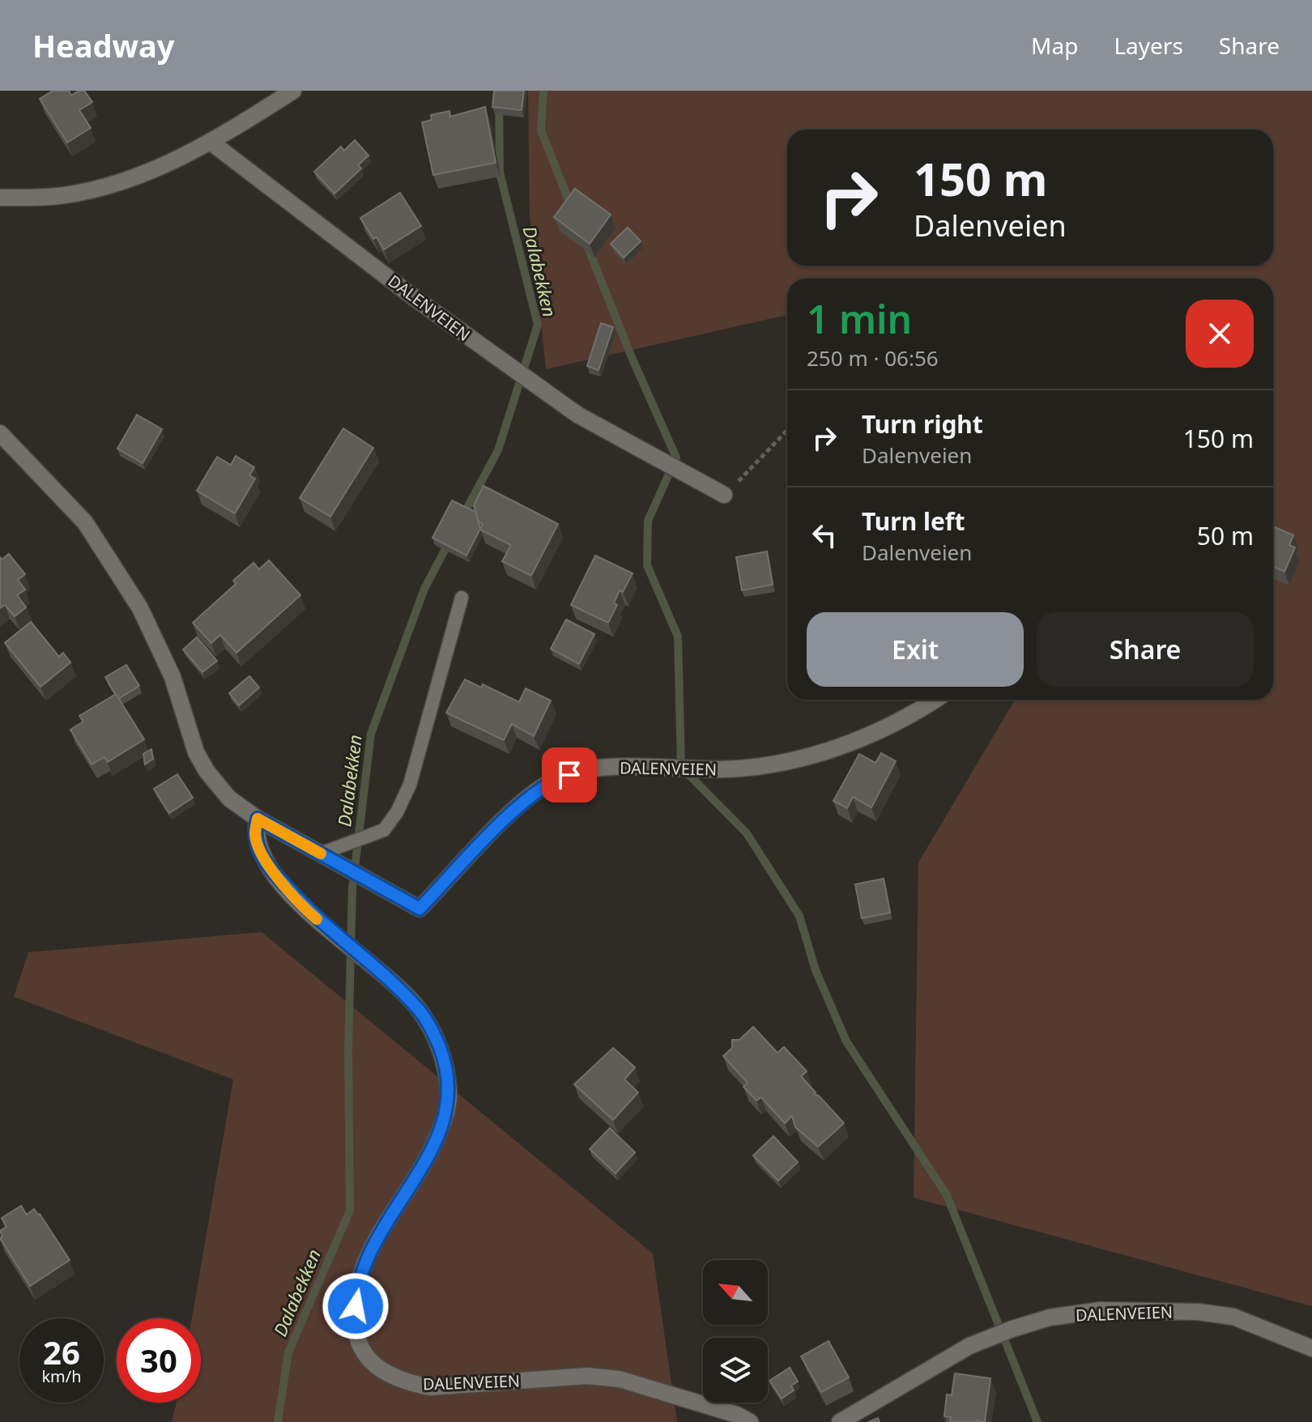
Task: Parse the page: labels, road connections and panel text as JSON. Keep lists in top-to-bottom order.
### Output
{
  "streets": {
    "street": ["DALENVEIEN"]
  },
  "water": ["Dalabekken"],
  "north": "top left",
  "page": {
    "header": "Headway",
    "nav": ["Map", "Layers", "Share"],
    "turn": ["150 m", "Dalenveien"],
    "heading": ["1 min", "250 m · 06:56"],
    "list": [
      {
        "name": "Turn right",
        "note": "Dalenveien",
        "value": "150 m"
      },
      {
        "name": "Turn left",
        "note": "Dalenveien",
        "value": "50 m"
      }
    ],
    "buttons": ["Exit", "Share"],
    "speed": "26 km/h",
    "limit": "30"
  }
}
